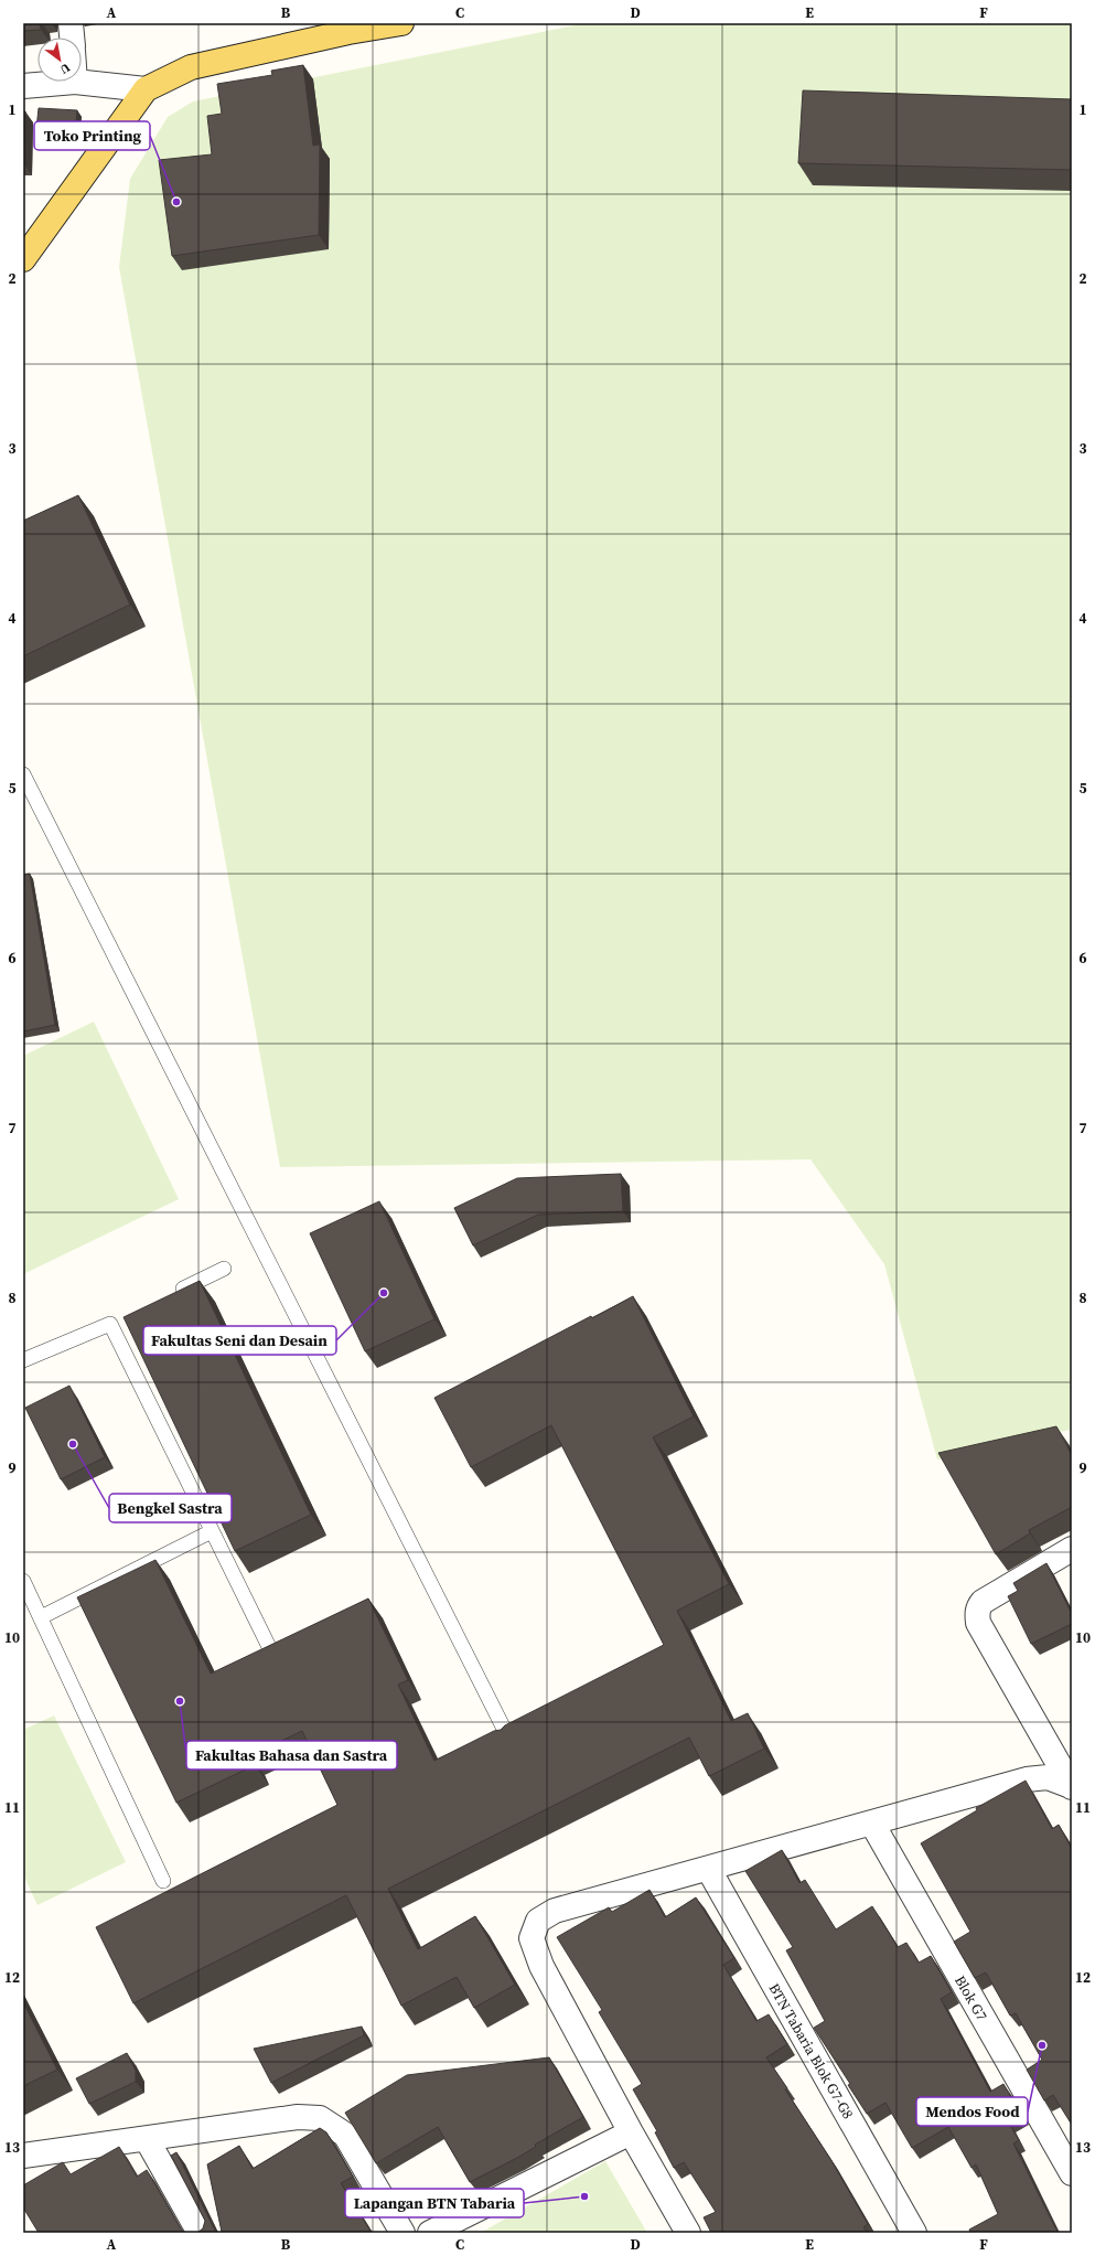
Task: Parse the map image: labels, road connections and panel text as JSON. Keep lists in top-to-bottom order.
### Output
{
  "streets": {
    "street": ["Blok G7", "BTN Tabaria Blok G7-G8"]
  },
  "places": [
    "Toko Printing",
    "Fakultas Seni dan Desain",
    "Bengkel Sastra",
    "Fakultas Bahasa dan Sastra",
    "Mendos Food",
    "Lapangan BTN Tabaria"
  ],
  "north": "bottom right",
  "grid": {
    "columns": [
      "A",
      "B",
      "C",
      "D",
      "E",
      "F"
    ],
    "rows": [
      "1",
      "2",
      "3",
      "4",
      "5",
      "6",
      "7",
      "8",
      "9",
      "10",
      "11",
      "12",
      "13"
    ]
  }
}
